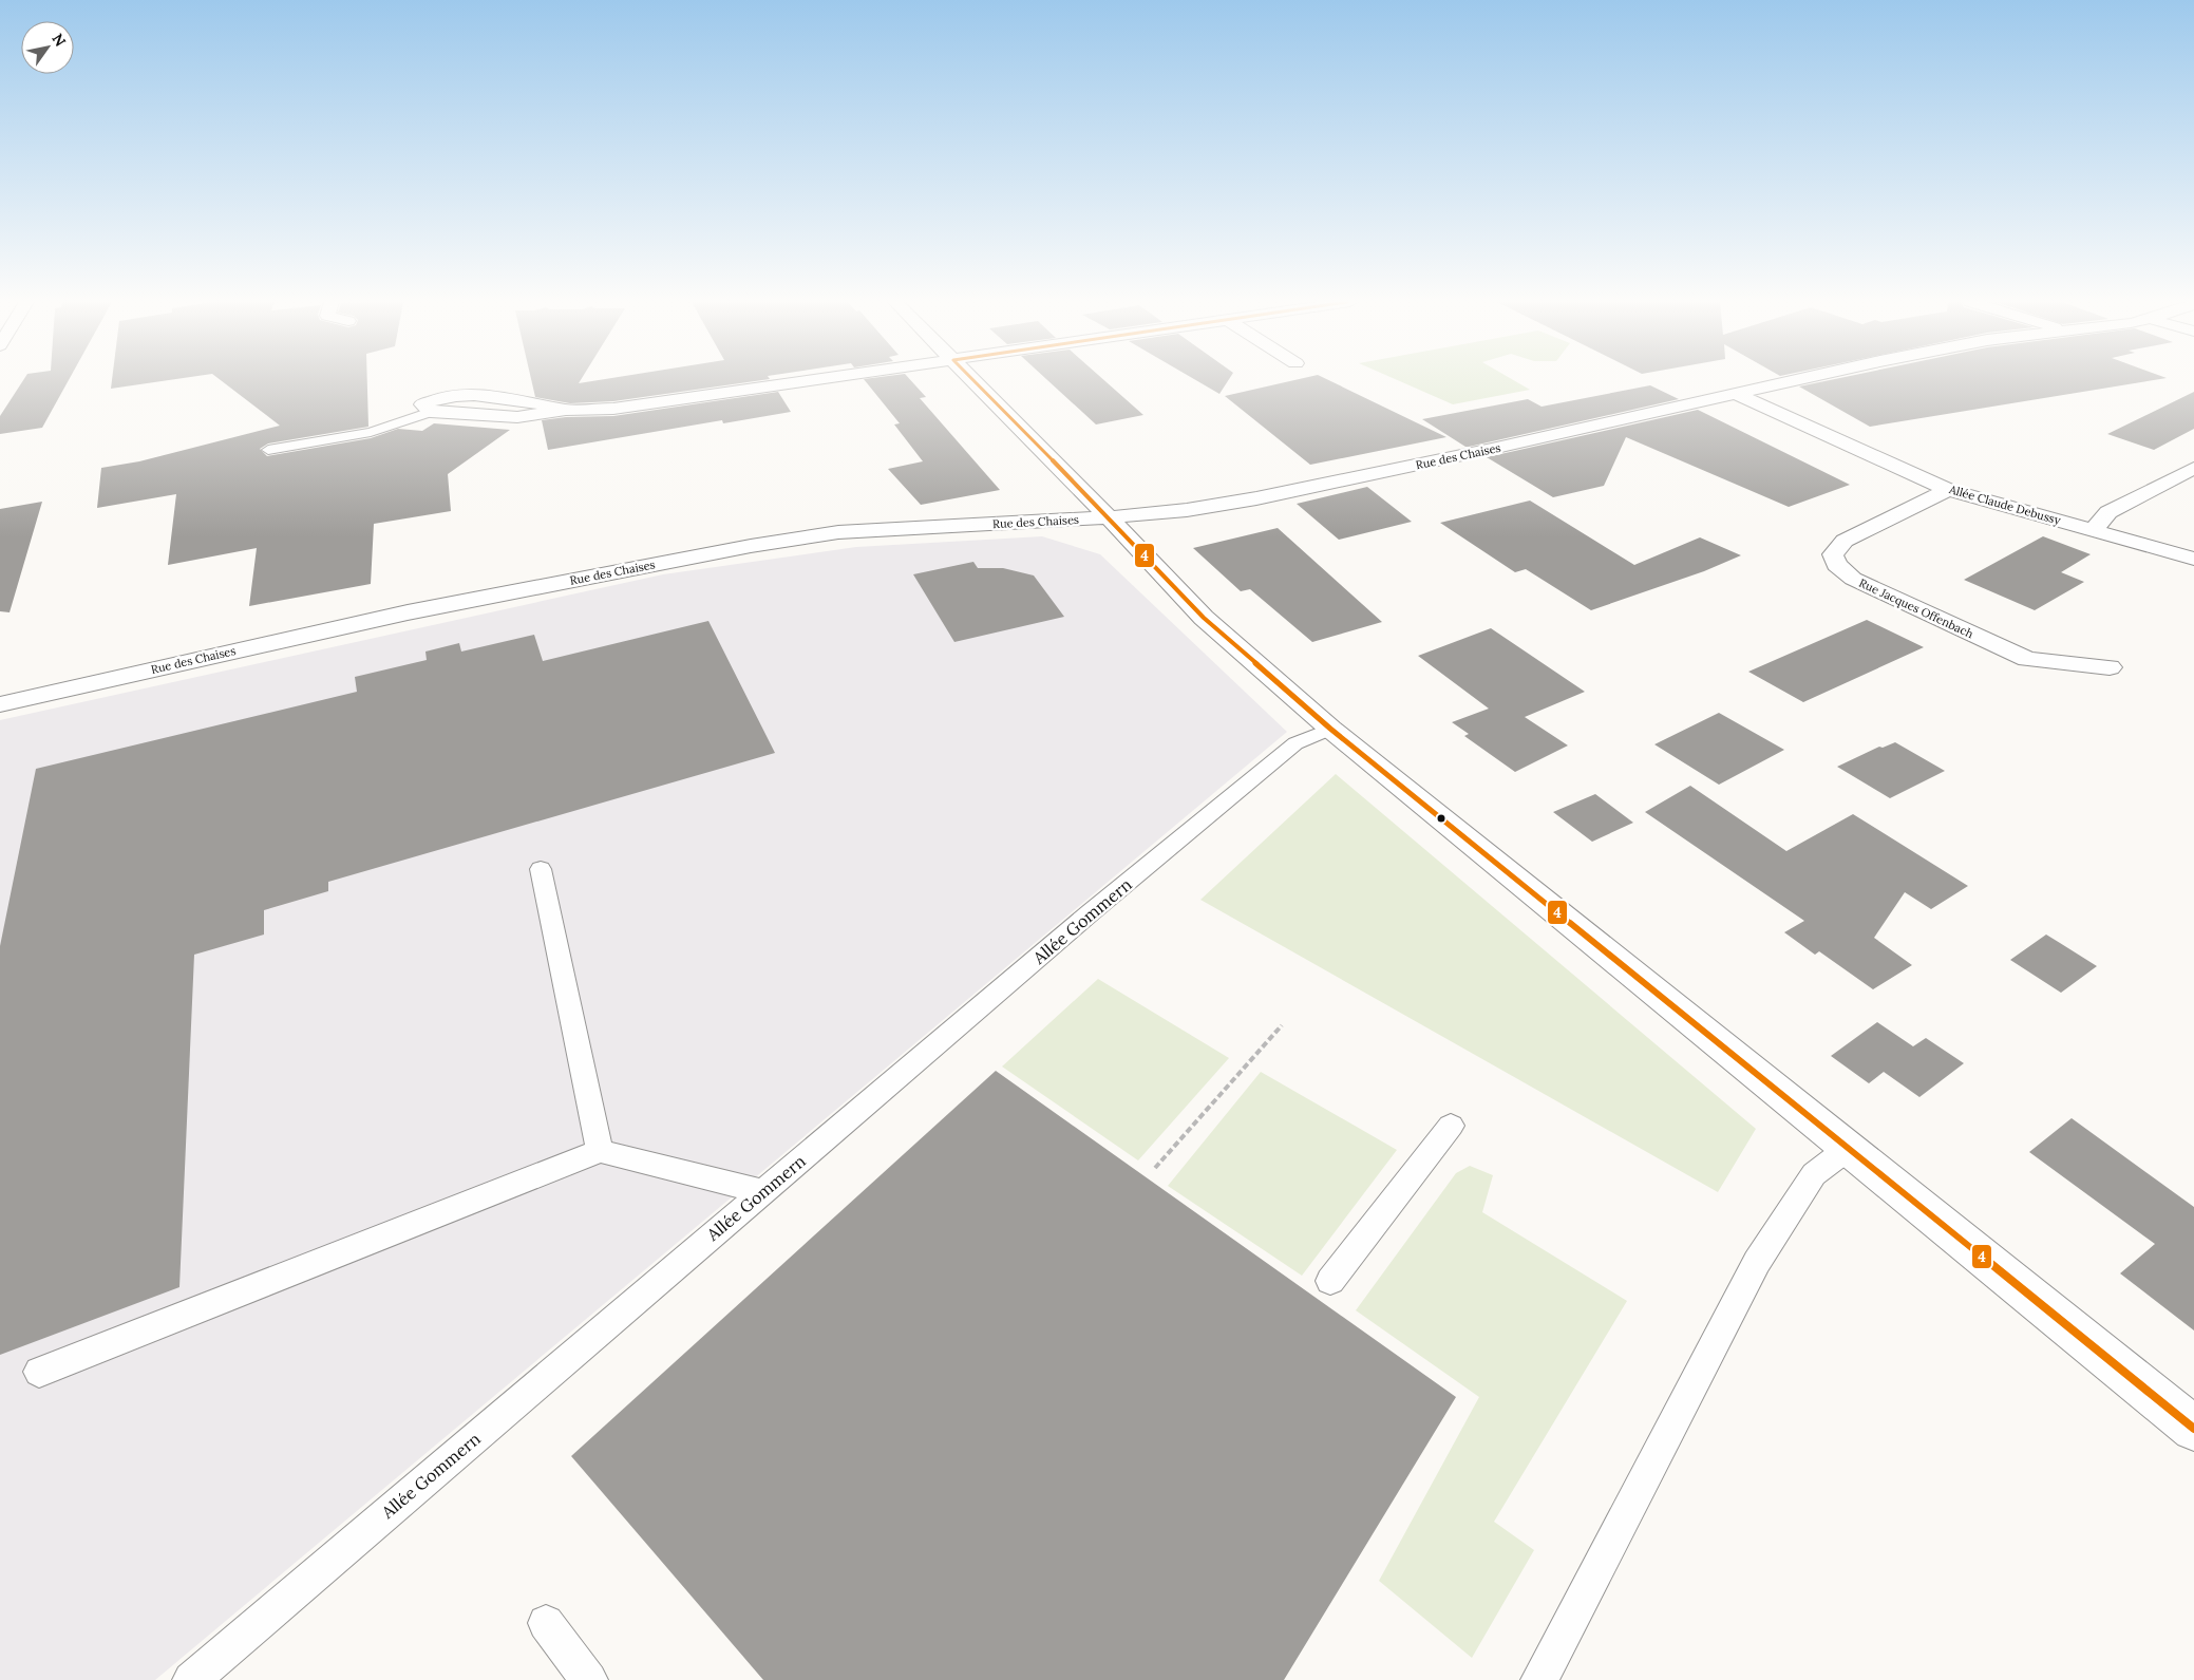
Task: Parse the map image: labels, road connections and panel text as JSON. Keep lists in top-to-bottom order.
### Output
{
  "streets": {
    "street": ["Rue des Chaises", "Allée Claude Debussy", "Rue Jacques Offenbach"],
    "lane": ["Allée Gommern"]
  },
  "crossings": [
    ["Rue des Chaises", "Allée Claude Debussy"],
    ["Allée Claude Debussy", "Rue Jacques Offenbach"]
  ],
  "lines": ["transit line 4"],
  "north": "top right"
}
